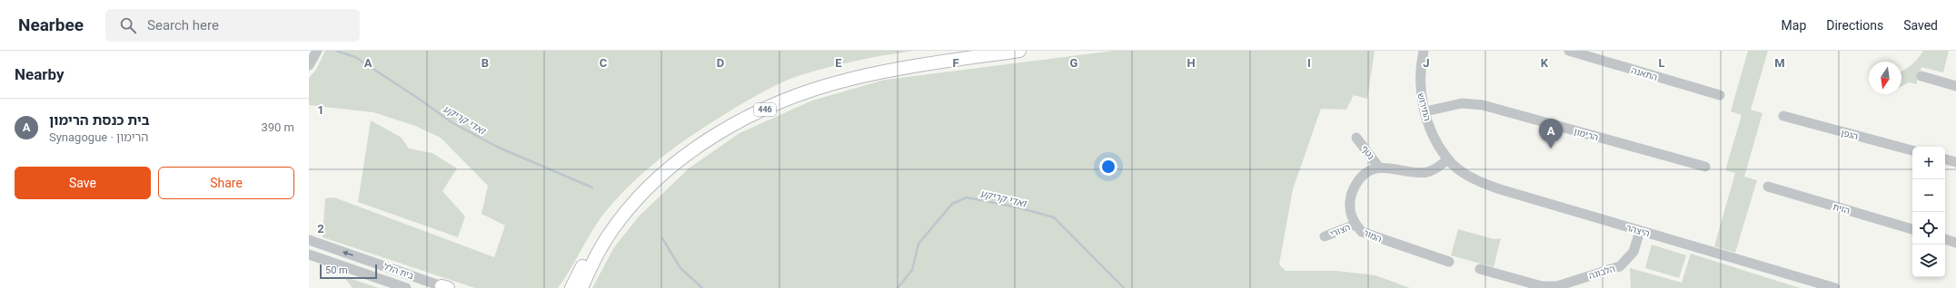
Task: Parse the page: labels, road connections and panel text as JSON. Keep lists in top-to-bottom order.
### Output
{
  "streets": {
    "main road": ["446"],
    "street": [
      "התאנה",
      "התירוש",
      "הרימון",
      "הגפן",
      "נטף",
      "הזית",
      "הצורי",
      "היצהר",
      "המור",
      "בית הלל",
      "הלבונה"
    ]
  },
  "crossings": [
    ["התירוש", "הרימון"],
    ["התירוש", "היצהר"],
    ["נטף", "המור"],
    ["הצורי", "המור"],
    ["היצהר", "הלבונה"]
  ],
  "water": ["ואדי קריקע"],
  "scale_bar": "50 m",
  "north": "bottom",
  "page": {
    "header": "Nearbee",
    "search": "Search here",
    "nav": ["Map", "Directions", "Saved"],
    "heading": "Nearby",
    "list": [
      {
        "mark": "A",
        "name": "בית כנסת הרימון",
        "note": "Synagogue · הרימון",
        "value": "390 m"
      }
    ],
    "pins": "A",
    "map_buttons": ["+", "−"],
    "buttons": ["Save", "Share"],
    "scale": "50 m"
  },
  "grid": {
    "columns": [
      "A",
      "B",
      "C",
      "D",
      "E",
      "F",
      "G",
      "H",
      "I",
      "J",
      "K",
      "L",
      "M"
    ],
    "rows": ["1", "2"]
  }
}
